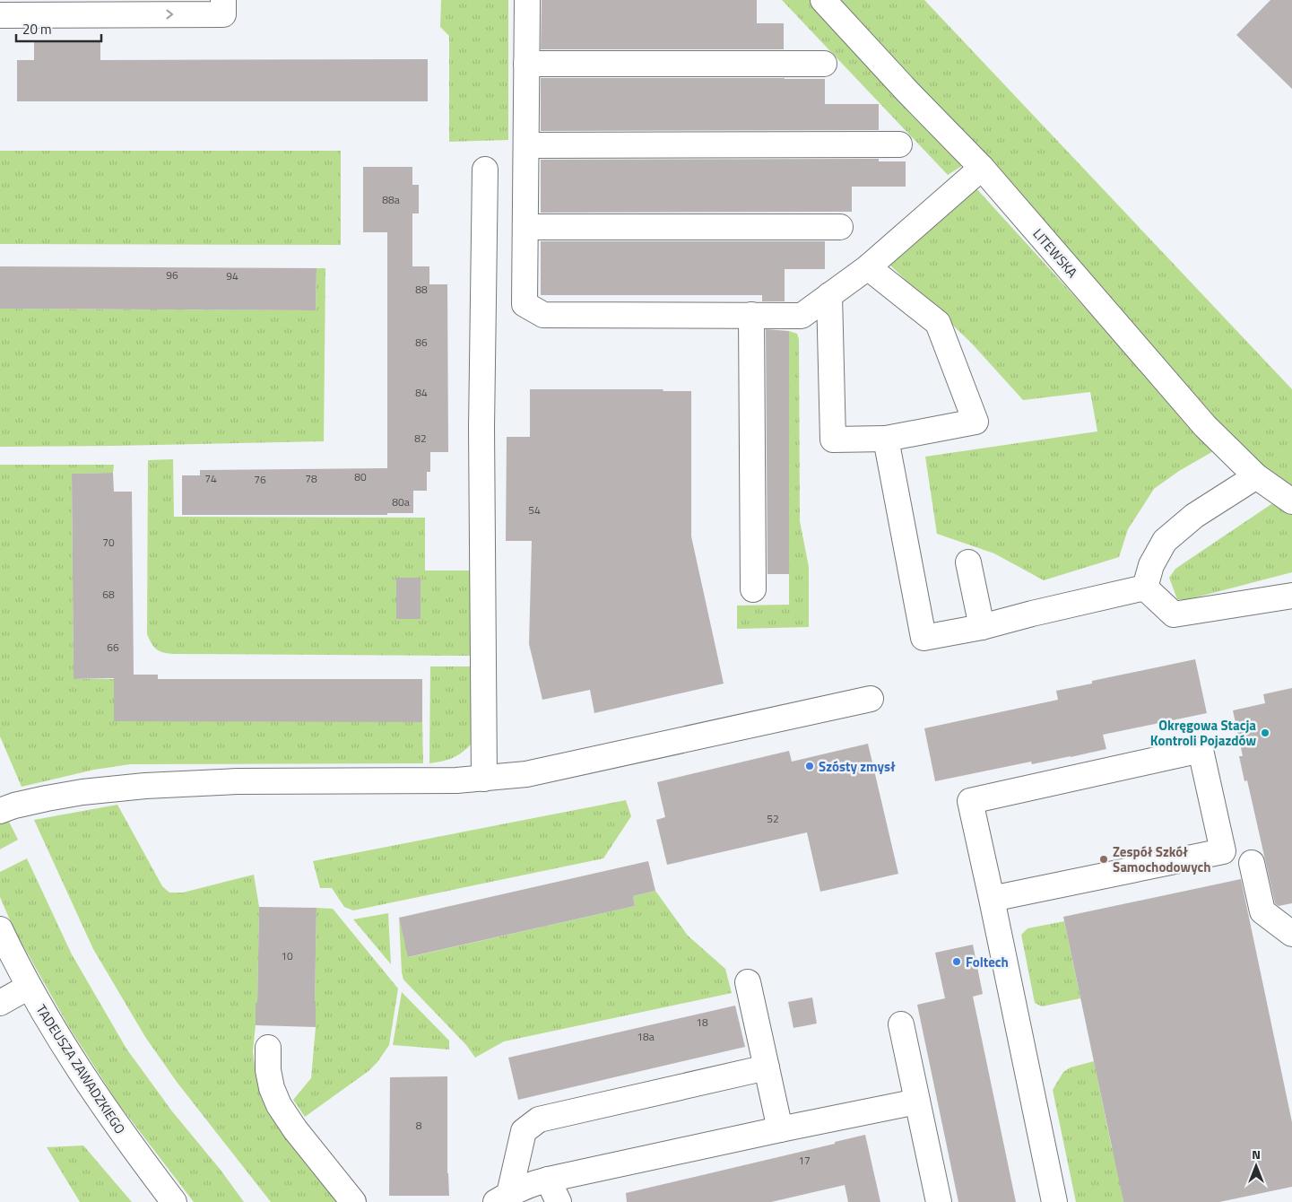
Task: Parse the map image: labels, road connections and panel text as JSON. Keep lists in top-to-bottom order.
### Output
{
  "streets": {
    "street": ["LITEWSKA", "TADEUSZA ZAWADZKIEGO"]
  },
  "places": [
    "Okręgowa Stacja Kontroli Pojazdów",
    "Szósty zmysł",
    "Zespół Szkół Samochodowych",
    "Foltech"
  ],
  "house_numbers": [
    "88a",
    "96",
    "94",
    "88",
    "86",
    "84",
    "82",
    "80",
    "74",
    "78",
    "76",
    "80a",
    "54",
    "70",
    "68",
    "66",
    "52",
    "10",
    "18",
    "18a",
    "8",
    "17"
  ],
  "scale_bar": "20 m",
  "north": "top"
}
